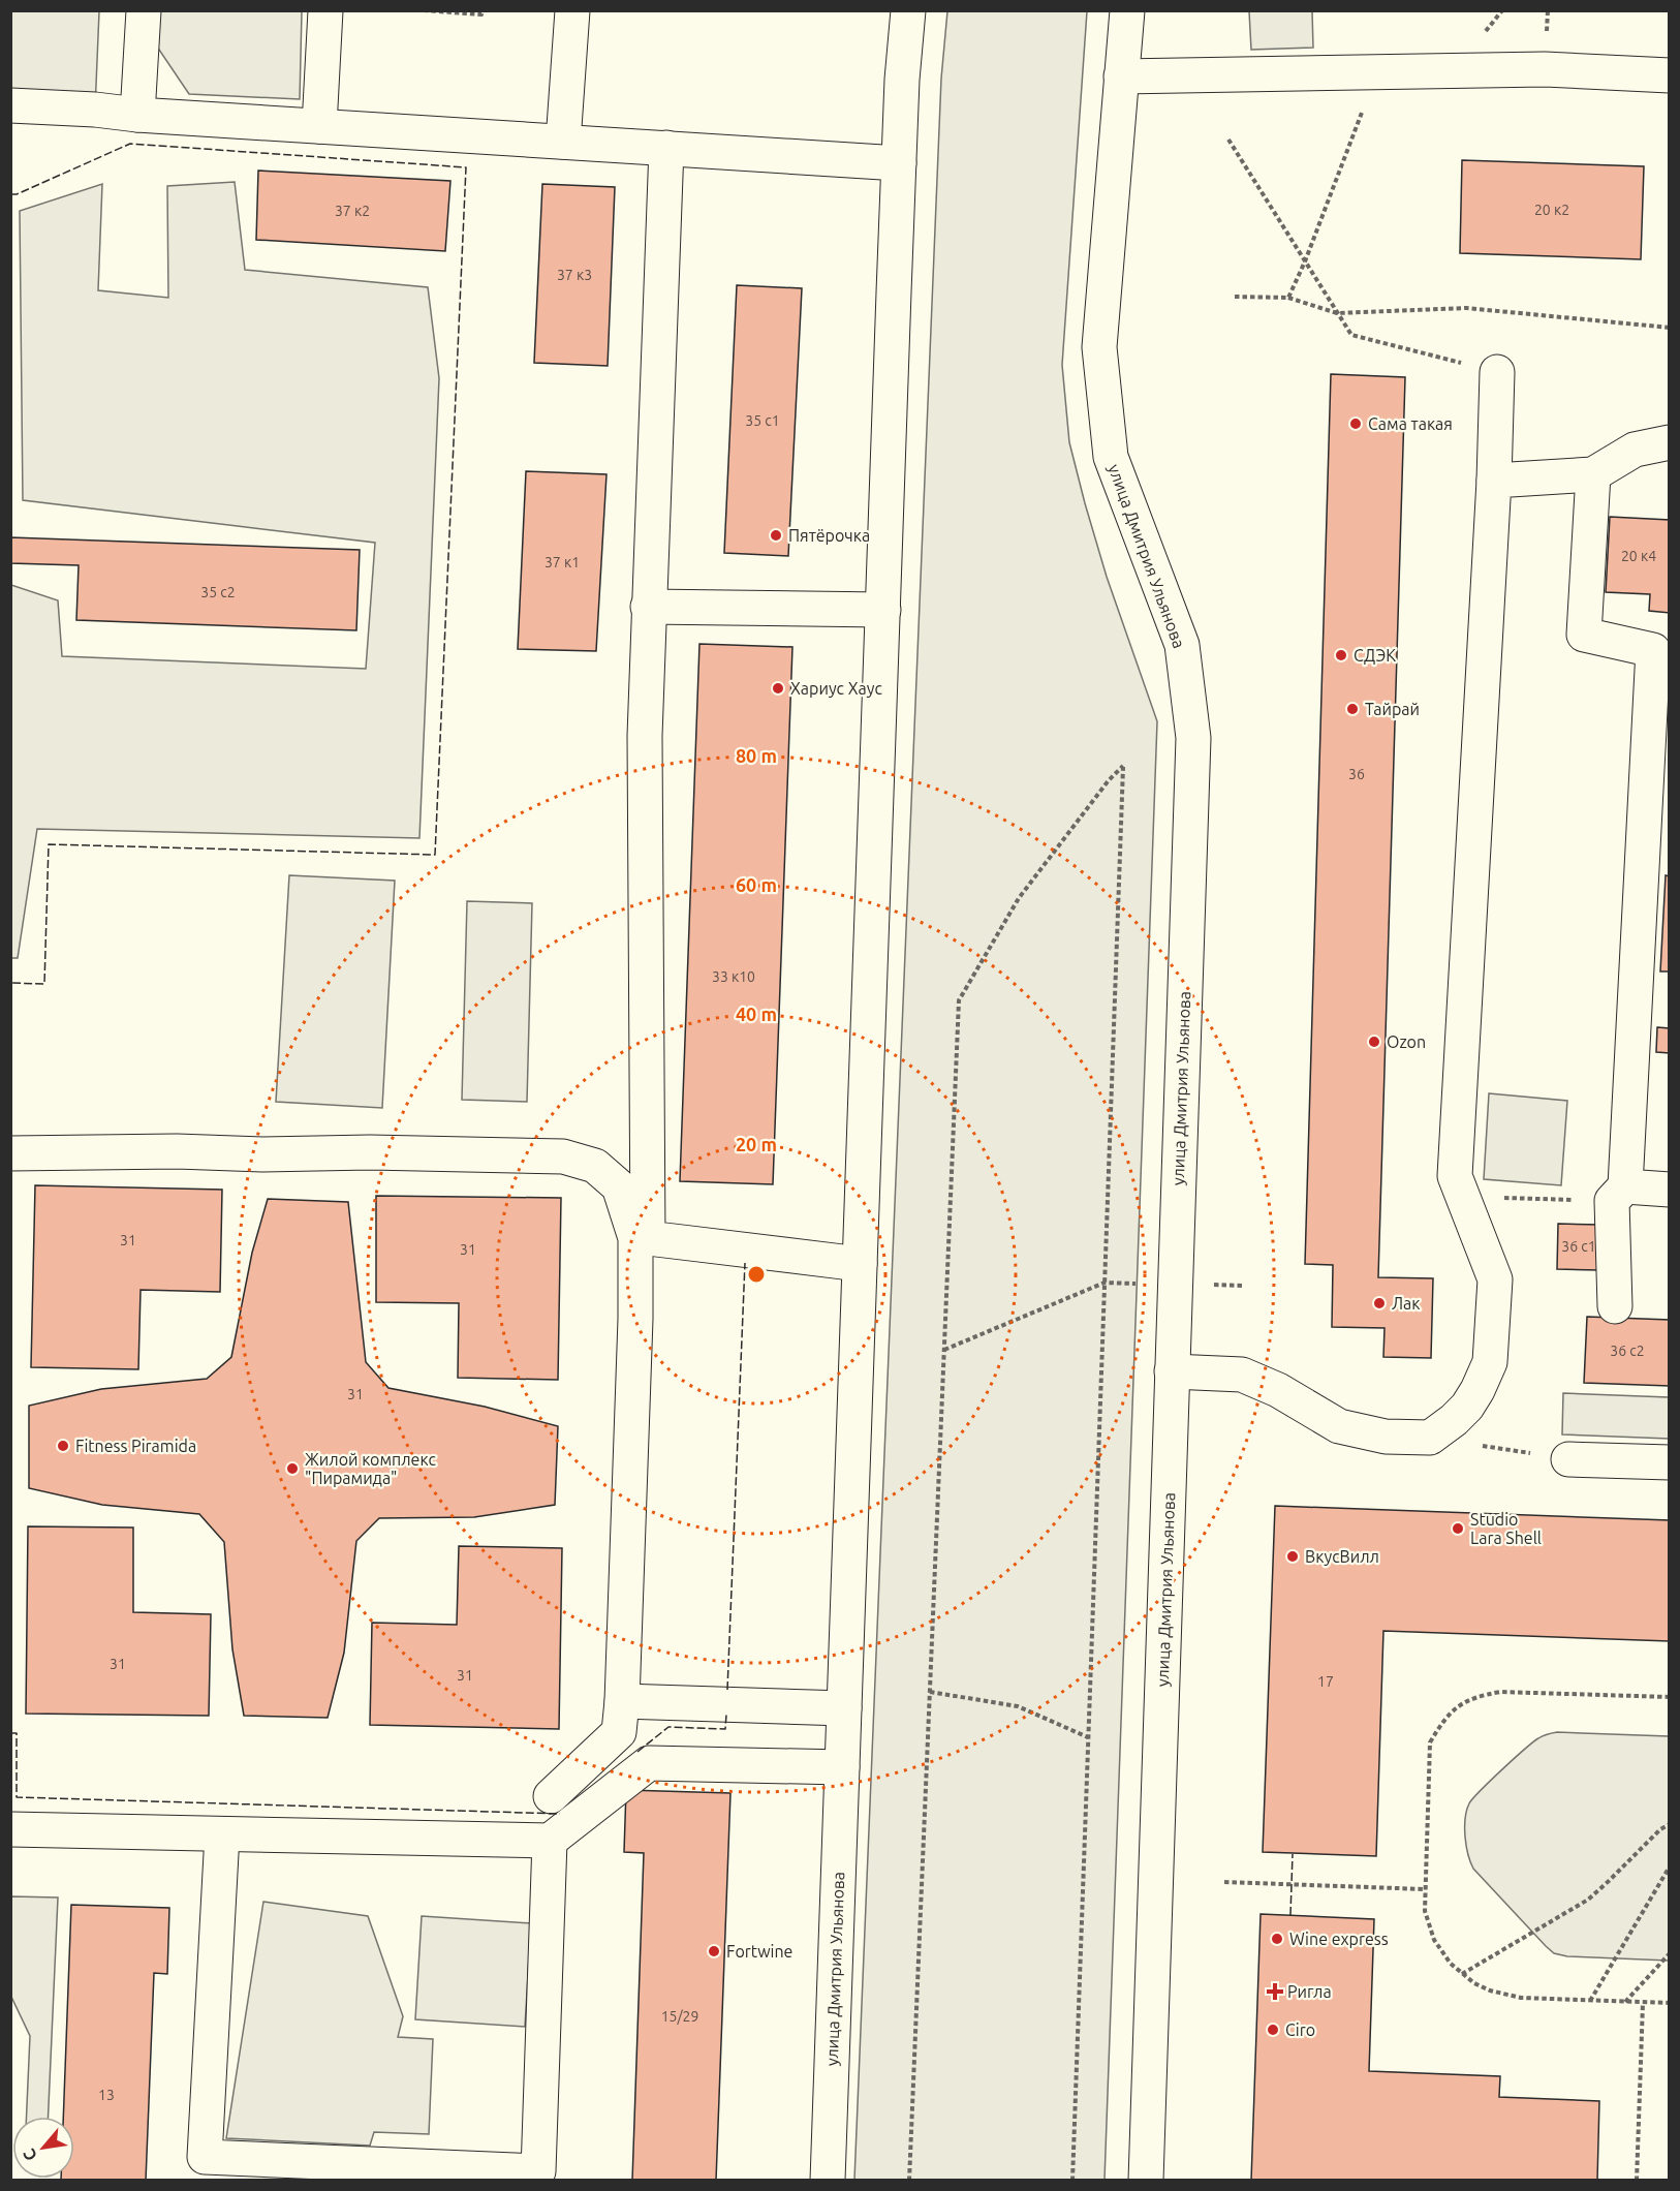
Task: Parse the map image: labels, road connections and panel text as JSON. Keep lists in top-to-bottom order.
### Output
{
  "streets": {
    "main road": ["улица Дмитрия Ульянова"]
  },
  "places": {
    "other": [
      "Сама такая",
      "Пятёрочка",
      "СДЭК",
      "Хариус Хаус",
      "Тайрай",
      "Ozon",
      "Лак",
      "Fitness Piramida",
      "Жилой комплекс \"Пирамида\"",
      "Studio Lara Shell",
      "ВкусВилл",
      "Wine express",
      "Fortwine",
      "Ciro"
    ],
    "health": ["Ригла"]
  },
  "house_numbers": [
    "20 к2",
    "37 к2",
    "37 к3",
    "35 с1",
    "20 к4",
    "37 к1",
    "35 с2",
    "36",
    "33 к10",
    "31",
    "36 с1",
    "31",
    "36 с2",
    "31",
    "31",
    "31",
    "17",
    "15/29",
    "13"
  ],
  "north": "bottom left",
  "rings": [
    "80 m",
    "60 m",
    "40 m",
    "20 m"
  ]
}
